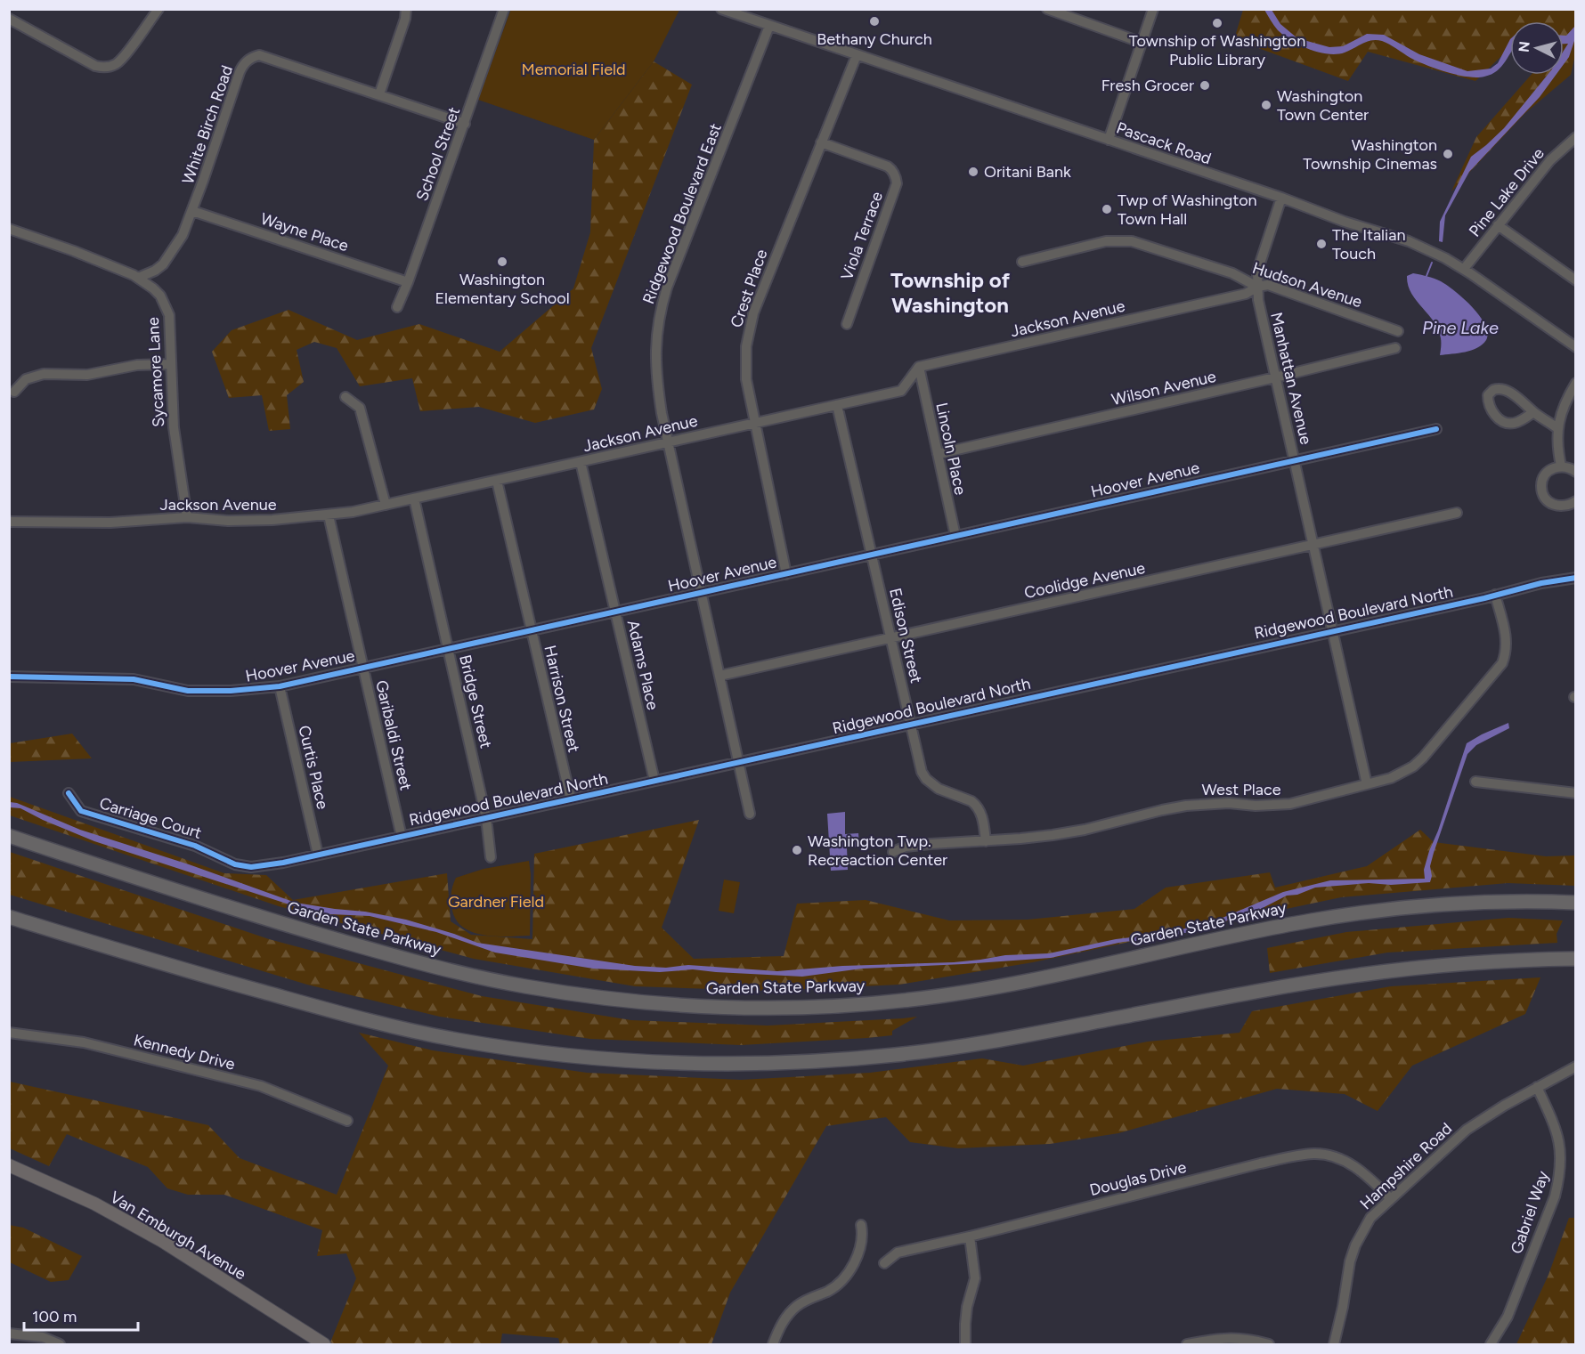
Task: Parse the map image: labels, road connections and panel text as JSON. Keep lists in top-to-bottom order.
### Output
{
  "streets": {
    "highway": ["Garden State Parkway"],
    "main road": ["Van Emburgh Avenue"],
    "street": [
      "White Birch Road",
      "Pascack Road",
      "School Street",
      "Pine Lake Drive",
      "Ridgewood Boulevard East",
      "Wayne Place",
      "Viola Terrace",
      "Hudson Avenue",
      "Crest Place",
      "Jackson Avenue",
      "Sycamore Lane",
      "Manhattan Avenue",
      "Wilson Avenue",
      "Lincoln Place",
      "Hoover Avenue",
      "Coolidge Avenue",
      "Ridgewood Boulevard North",
      "Edison Street",
      "Adams Place",
      "Harrison Street",
      "Bridge Street",
      "Garibaldi Street",
      "Curtis Place",
      "West Place",
      "Carriage Court",
      "Kennedy Drive",
      "Hampshire Road",
      "Douglas Drive",
      "Gabriel Way"
    ]
  },
  "crossings": [
    ["White Birch Road", "School Street"],
    ["White Birch Road", "Wayne Place"],
    ["White Birch Road", "Sycamore Lane"],
    ["Pascack Road", "Pine Lake Drive"],
    ["Pascack Road", "Ridgewood Boulevard East"],
    ["Pascack Road", "Crest Place"],
    ["Pascack Road", "Manhattan Avenue"],
    ["School Street", "Wayne Place"],
    ["Ridgewood Boulevard East", "Jackson Avenue"],
    ["Ridgewood Boulevard East", "Hoover Avenue"],
    ["Ridgewood Boulevard East", "Coolidge Avenue"],
    ["Ridgewood Boulevard East", "Ridgewood Boulevard North"],
    ["Viola Terrace", "Crest Place"],
    ["Hudson Avenue", "Jackson Avenue"],
    ["Hudson Avenue", "Manhattan Avenue"],
    ["Crest Place", "Jackson Avenue"],
    ["Crest Place", "Hoover Avenue"],
    ["Jackson Avenue", "Sycamore Lane"],
    ["Jackson Avenue", "Manhattan Avenue"],
    ["Jackson Avenue", "Lincoln Place"],
    ["Jackson Avenue", "Edison Street"],
    ["Jackson Avenue", "Adams Place"],
    ["Jackson Avenue", "Harrison Street"],
    ["Jackson Avenue", "Bridge Street"],
    ["Jackson Avenue", "Garibaldi Street"],
    ["Manhattan Avenue", "Wilson Avenue"],
    ["Manhattan Avenue", "Hoover Avenue"],
    ["Manhattan Avenue", "Coolidge Avenue"],
    ["Manhattan Avenue", "Ridgewood Boulevard North"],
    ["Manhattan Avenue", "West Place"],
    ["Wilson Avenue", "Lincoln Place"],
    ["Lincoln Place", "Hoover Avenue"],
    ["Hoover Avenue", "Edison Street"],
    ["Hoover Avenue", "Adams Place"],
    ["Hoover Avenue", "Harrison Street"],
    ["Hoover Avenue", "Bridge Street"],
    ["Hoover Avenue", "Garibaldi Street"],
    ["Hoover Avenue", "Curtis Place"],
    ["Coolidge Avenue", "Edison Street"],
    ["Ridgewood Boulevard North", "Edison Street"],
    ["Ridgewood Boulevard North", "Adams Place"],
    ["Ridgewood Boulevard North", "Harrison Street"],
    ["Ridgewood Boulevard North", "Bridge Street"],
    ["Ridgewood Boulevard North", "Garibaldi Street"],
    ["Ridgewood Boulevard North", "Curtis Place"],
    ["Ridgewood Boulevard North", "West Place"],
    ["Ridgewood Boulevard North", "Carriage Court"],
    ["Edison Street", "West Place"],
    ["Hampshire Road", "Douglas Drive"],
    ["Hampshire Road", "Gabriel Way"]
  ],
  "districts": ["Township of Washington"],
  "water": ["Pine Lake"],
  "parks": ["Memorial Field", "Gardner Field"],
  "places": [
    "Bethany Church",
    "Township of Washington Public Library",
    "Fresh Grocer",
    "Washington Town Center",
    "Washington Township Cinemas",
    "Oritani Bank",
    "Twp of Washington Town Hall",
    "The Italian Touch",
    "Washington Elementary School",
    "Washington Twp. Recreaction Center"
  ],
  "scale_bar": "100 m",
  "north": "left"
}
